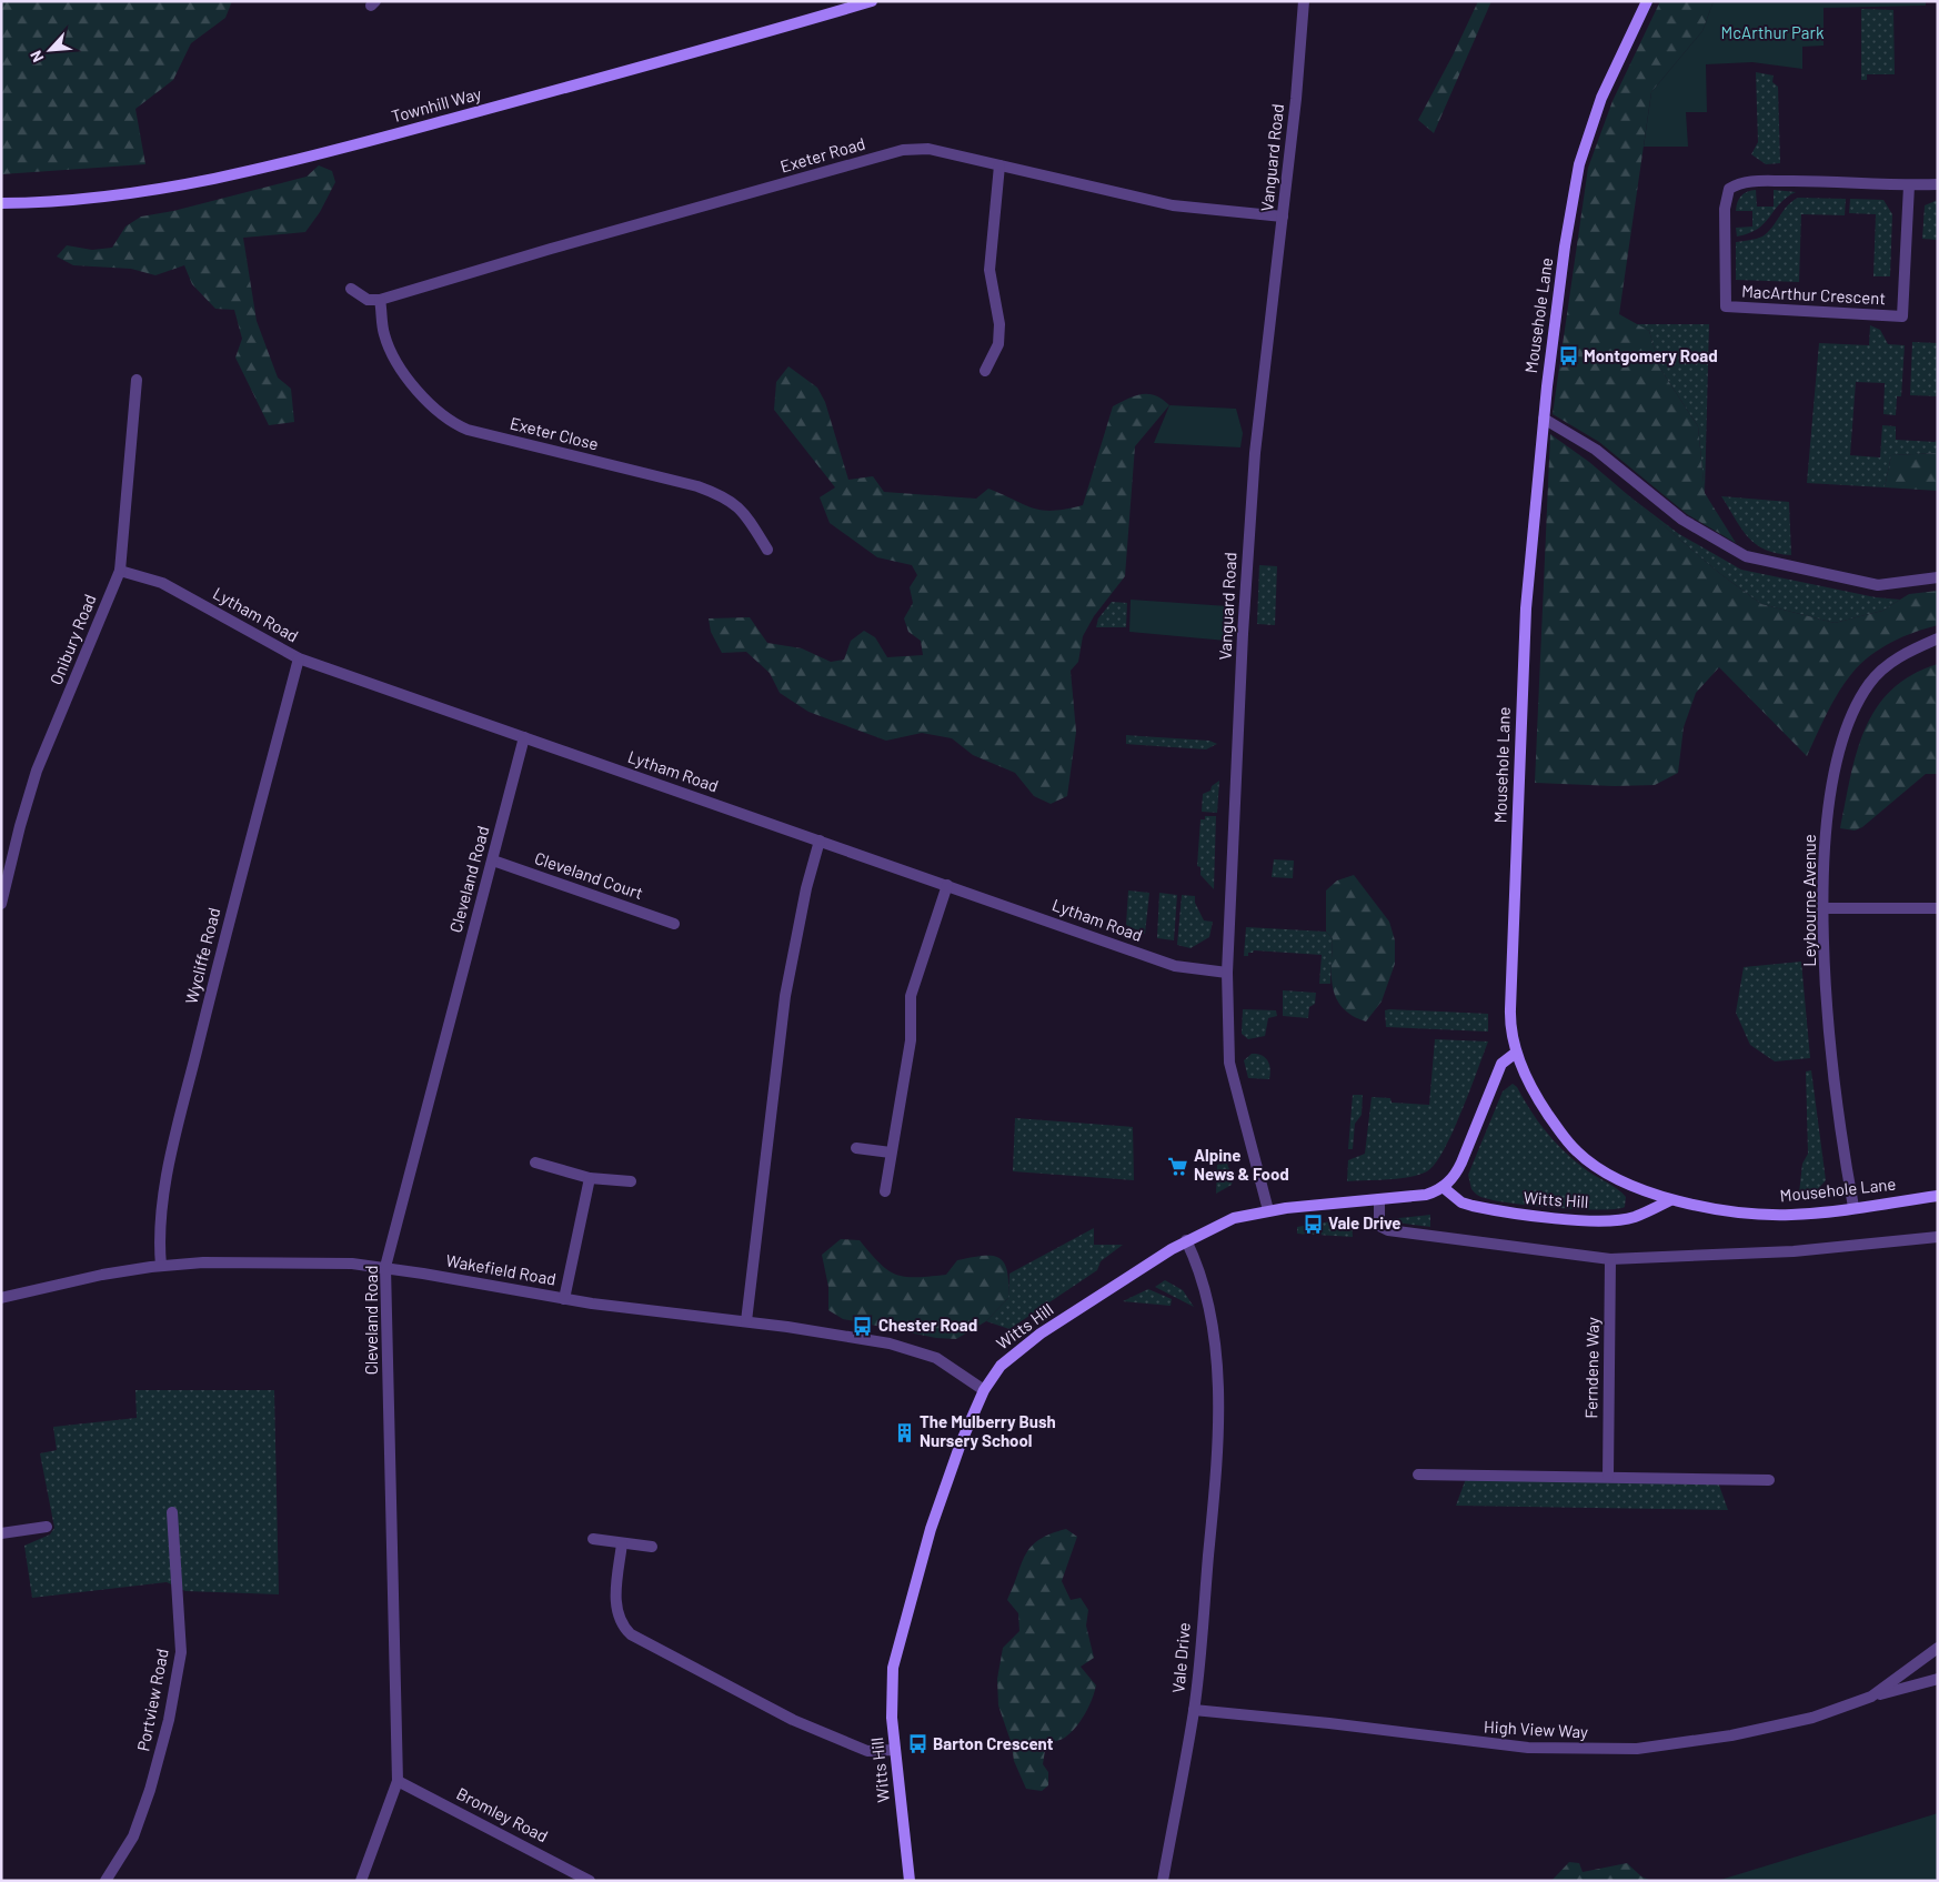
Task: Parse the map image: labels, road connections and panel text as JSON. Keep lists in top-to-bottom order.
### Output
{
  "streets": {
    "street": [
      "Townhill Way",
      "Exeter Road",
      "Vanguard Road",
      "MacArthur Crescent",
      "Mousehole Lane",
      "Exeter Close",
      "Lytham Road",
      "Onibury Road",
      "Cleveland Court",
      "Cleveland Road",
      "Leybourne Avenue",
      "Wycliffe Road",
      "Witts Hill",
      "Wakefield Road",
      "Ferndene Way",
      "Vale Drive",
      "Portview Road",
      "High View Way",
      "Bromley Road"
    ]
  },
  "crossings": [
    ["Exeter Road", "Vanguard Road"],
    ["Exeter Road", "Exeter Close"],
    ["Vanguard Road", "Lytham Road"],
    ["Vanguard Road", "Witts Hill"],
    ["Mousehole Lane", "Leybourne Avenue"],
    ["Mousehole Lane", "Witts Hill"],
    ["Lytham Road", "Onibury Road"],
    ["Lytham Road", "Cleveland Road"],
    ["Lytham Road", "Wycliffe Road"],
    ["Cleveland Court", "Cleveland Road"],
    ["Cleveland Road", "Wakefield Road"],
    ["Cleveland Road", "Bromley Road"],
    ["Wycliffe Road", "Wakefield Road"],
    ["Witts Hill", "Wakefield Road"],
    ["Witts Hill", "Vale Drive"],
    ["Vale Drive", "High View Way"]
  ],
  "parks": ["McArthur Park"],
  "places": {
    "bus stop": [
      "Montgomery Road",
      "Vale Drive",
      "Chester Road",
      "Barton Crescent"
    ],
    "supermarket": ["Alpine News & Food"],
    "building": ["The Mulberry Bush Nursery School"]
  },
  "north": "bottom left"
}
